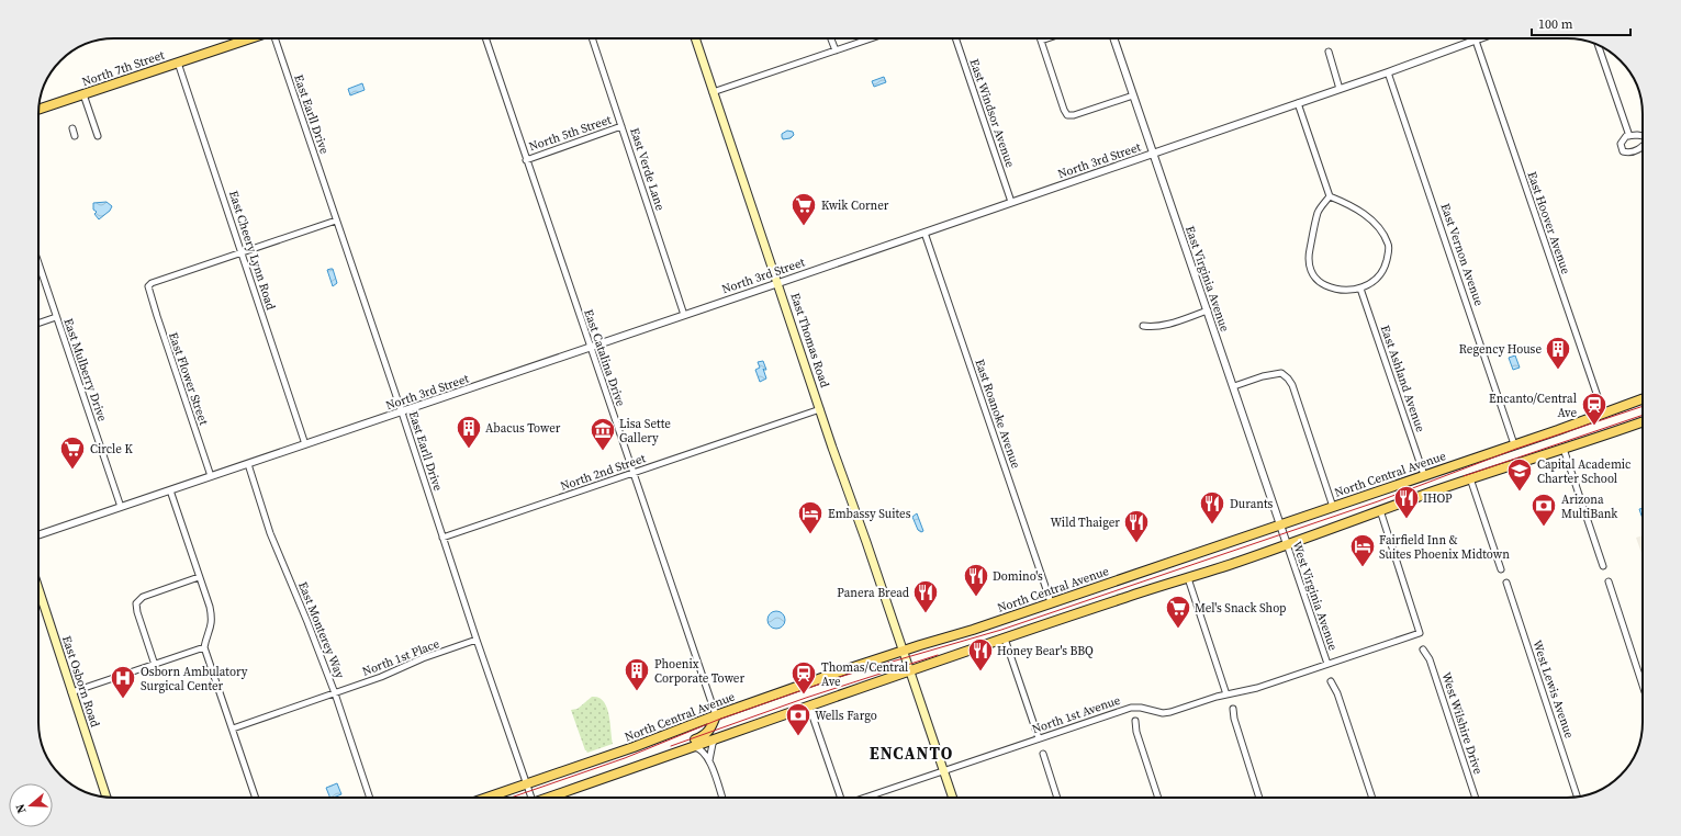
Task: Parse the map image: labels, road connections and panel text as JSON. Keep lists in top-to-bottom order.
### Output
{
  "streets": {
    "main road": [
      "North 7th Street",
      "East Thomas Road",
      "North Central Avenue",
      "East Osborn Road"
    ],
    "street": [
      "East Windsor Avenue",
      "East Earll Drive",
      "North 5th Street",
      "North 3rd Street",
      "East Verde Lane",
      "East Hoover Avenue",
      "East Cheery Lynn Road",
      "East Vernon Avenue",
      "East Virginia Avenue",
      "East Catalina Drive",
      "East Mulberry Drive",
      "East Flower Street",
      "East Ashland Avenue",
      "East Roanoke Avenue",
      "North 2nd Street",
      "West Virginia Avenue",
      "East Monterey Way",
      "North 1st Place",
      "West Lewis Avenue",
      "North 1st Avenue",
      "West Wilshire Drive"
    ]
  },
  "crossings": [
    ["North 7th Street", "East Cheery Lynn Road"],
    ["East Windsor Avenue", "North 3rd Street"],
    ["East Earll Drive", "North 3rd Street"],
    ["East Earll Drive", "North 2nd Street"],
    ["East Earll Drive", "North Central Avenue"],
    ["East Earll Drive", "North 1st Place"],
    ["North 5th Street", "East Verde Lane"],
    ["North 5th Street", "East Catalina Drive"],
    ["North 3rd Street", "East Verde Lane"],
    ["North 3rd Street", "East Hoover Avenue"],
    ["North 3rd Street", "East Cheery Lynn Road"],
    ["North 3rd Street", "East Vernon Avenue"],
    ["North 3rd Street", "East Virginia Avenue"],
    ["North 3rd Street", "East Thomas Road"],
    ["North 3rd Street", "East Catalina Drive"],
    ["North 3rd Street", "East Mulberry Drive"],
    ["North 3rd Street", "East Flower Street"],
    ["North 3rd Street", "East Roanoke Avenue"],
    ["North 3rd Street", "East Monterey Way"],
    ["East Hoover Avenue", "North Central Avenue"],
    ["East Cheery Lynn Road", "East Flower Street"],
    ["East Vernon Avenue", "North Central Avenue"],
    ["East Virginia Avenue", "North Central Avenue"],
    ["East Virginia Avenue", "West Virginia Avenue"],
    ["East Thomas Road", "North 2nd Street"],
    ["East Thomas Road", "North Central Avenue"],
    ["East Thomas Road", "North 1st Avenue"],
    ["East Catalina Drive", "North 2nd Street"],
    ["East Catalina Drive", "North Central Avenue"],
    ["East Ashland Avenue", "North Central Avenue"],
    ["East Roanoke Avenue", "North Central Avenue"],
    ["West Virginia Avenue", "North 1st Avenue"],
    ["East Monterey Way", "North 1st Place"]
  ],
  "districts": ["ENCANTO"],
  "places": {
    "supermarket": ["Kwik Corner", "Circle K", "Mel's Snack Shop"],
    "building": ["Regency House", "Abacus Tower", "Phoenix Corporate Tower"],
    "station": ["Encanto/Central Ave", "Thomas/Central Ave"],
    "museum": ["Lisa Sette Gallery"],
    "school or university": ["Capital Academic Charter School"],
    "restaurant": [
      "IHOP",
      "Durants",
      "Wild Thaiger",
      "Domino's",
      "Panera Bread",
      "Honey Bear's BBQ"
    ],
    "bank": ["Arizona MultiBank", "Wells Fargo"],
    "hotel": ["Embassy Suites", "Fairfield Inn & Suites Phoenix Midtown"],
    "hospital": ["Osborn Ambulatory Surgical Center"]
  },
  "scale_bar": "100 m",
  "north": "left"
}
